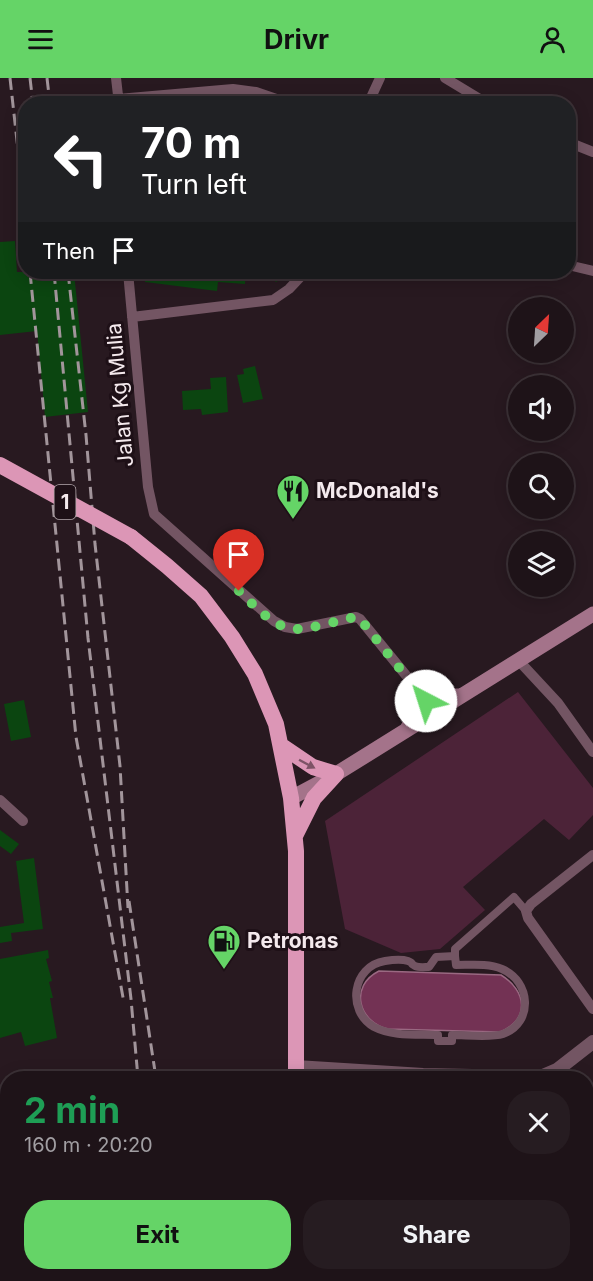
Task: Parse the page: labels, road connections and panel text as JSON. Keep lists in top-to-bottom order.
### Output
{
  "streets": {
    "highway": ["1"],
    "street": ["Jalan Kg Mulia"]
  },
  "places": {
    "restaurant": ["McDonald's"],
    "fuel station": ["Petronas"]
  },
  "north": "top right",
  "page": {
    "header": "Drivr",
    "turn": ["70 m", "Turn left"],
    "then": "Then",
    "heading": ["2 min", "160 m · 20:20"],
    "buttons": ["Exit", "Share"]
  }
}
